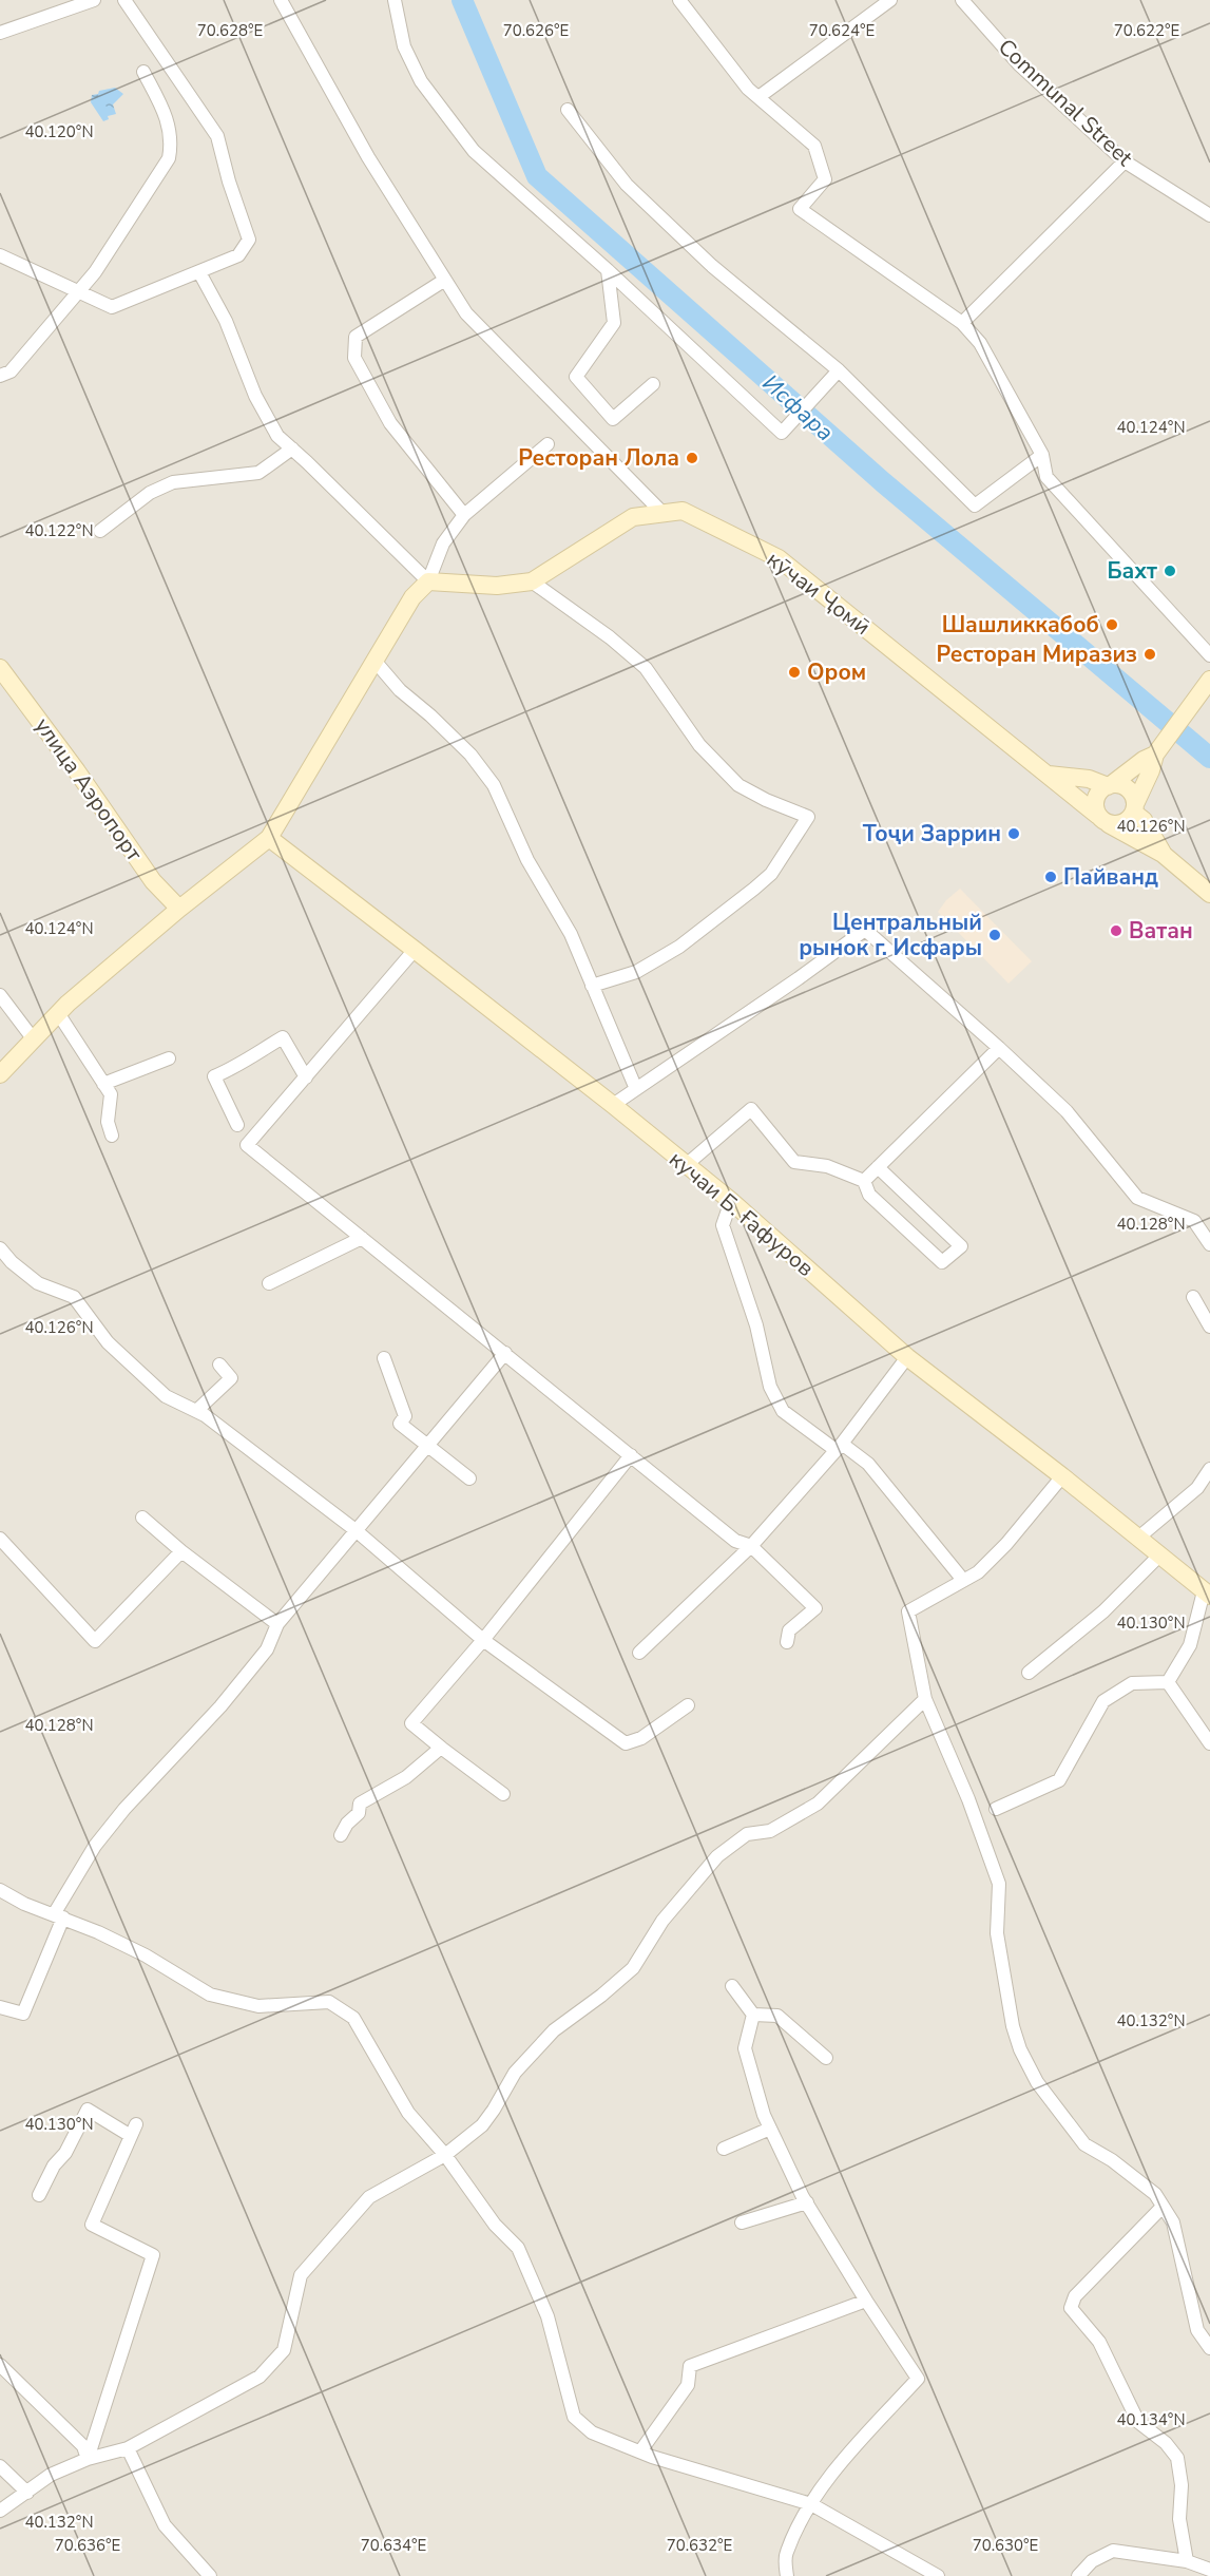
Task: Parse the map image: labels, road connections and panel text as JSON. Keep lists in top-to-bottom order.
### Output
{
  "streets": {
    "main road": ["кӯчаи Ҷомӣ", "улица Аэропорт", "кучаи Б. Ғафуров"],
    "street": ["Communal Street"]
  },
  "water": ["Исфара"],
  "places": [
    "Ресторан Лола",
    "Бахт",
    "Шашликкабоб",
    "Ресторан Миразиз",
    "Ором",
    "Тоҷи Заррин",
    "Пайванд",
    "Ватан",
    "Центральный рынок г. Исфары"
  ],
  "coordinates": [
    "70.628°E",
    "70.626°E",
    "70.624°E",
    "70.622°E",
    "40.120°N",
    "40.124°N",
    "40.122°N",
    "40.126°N",
    "40.128°N",
    "40.130°N",
    "40.132°N",
    "40.134°N",
    "70.636°E",
    "70.634°E",
    "70.632°E",
    "70.630°E"
  ]
}
